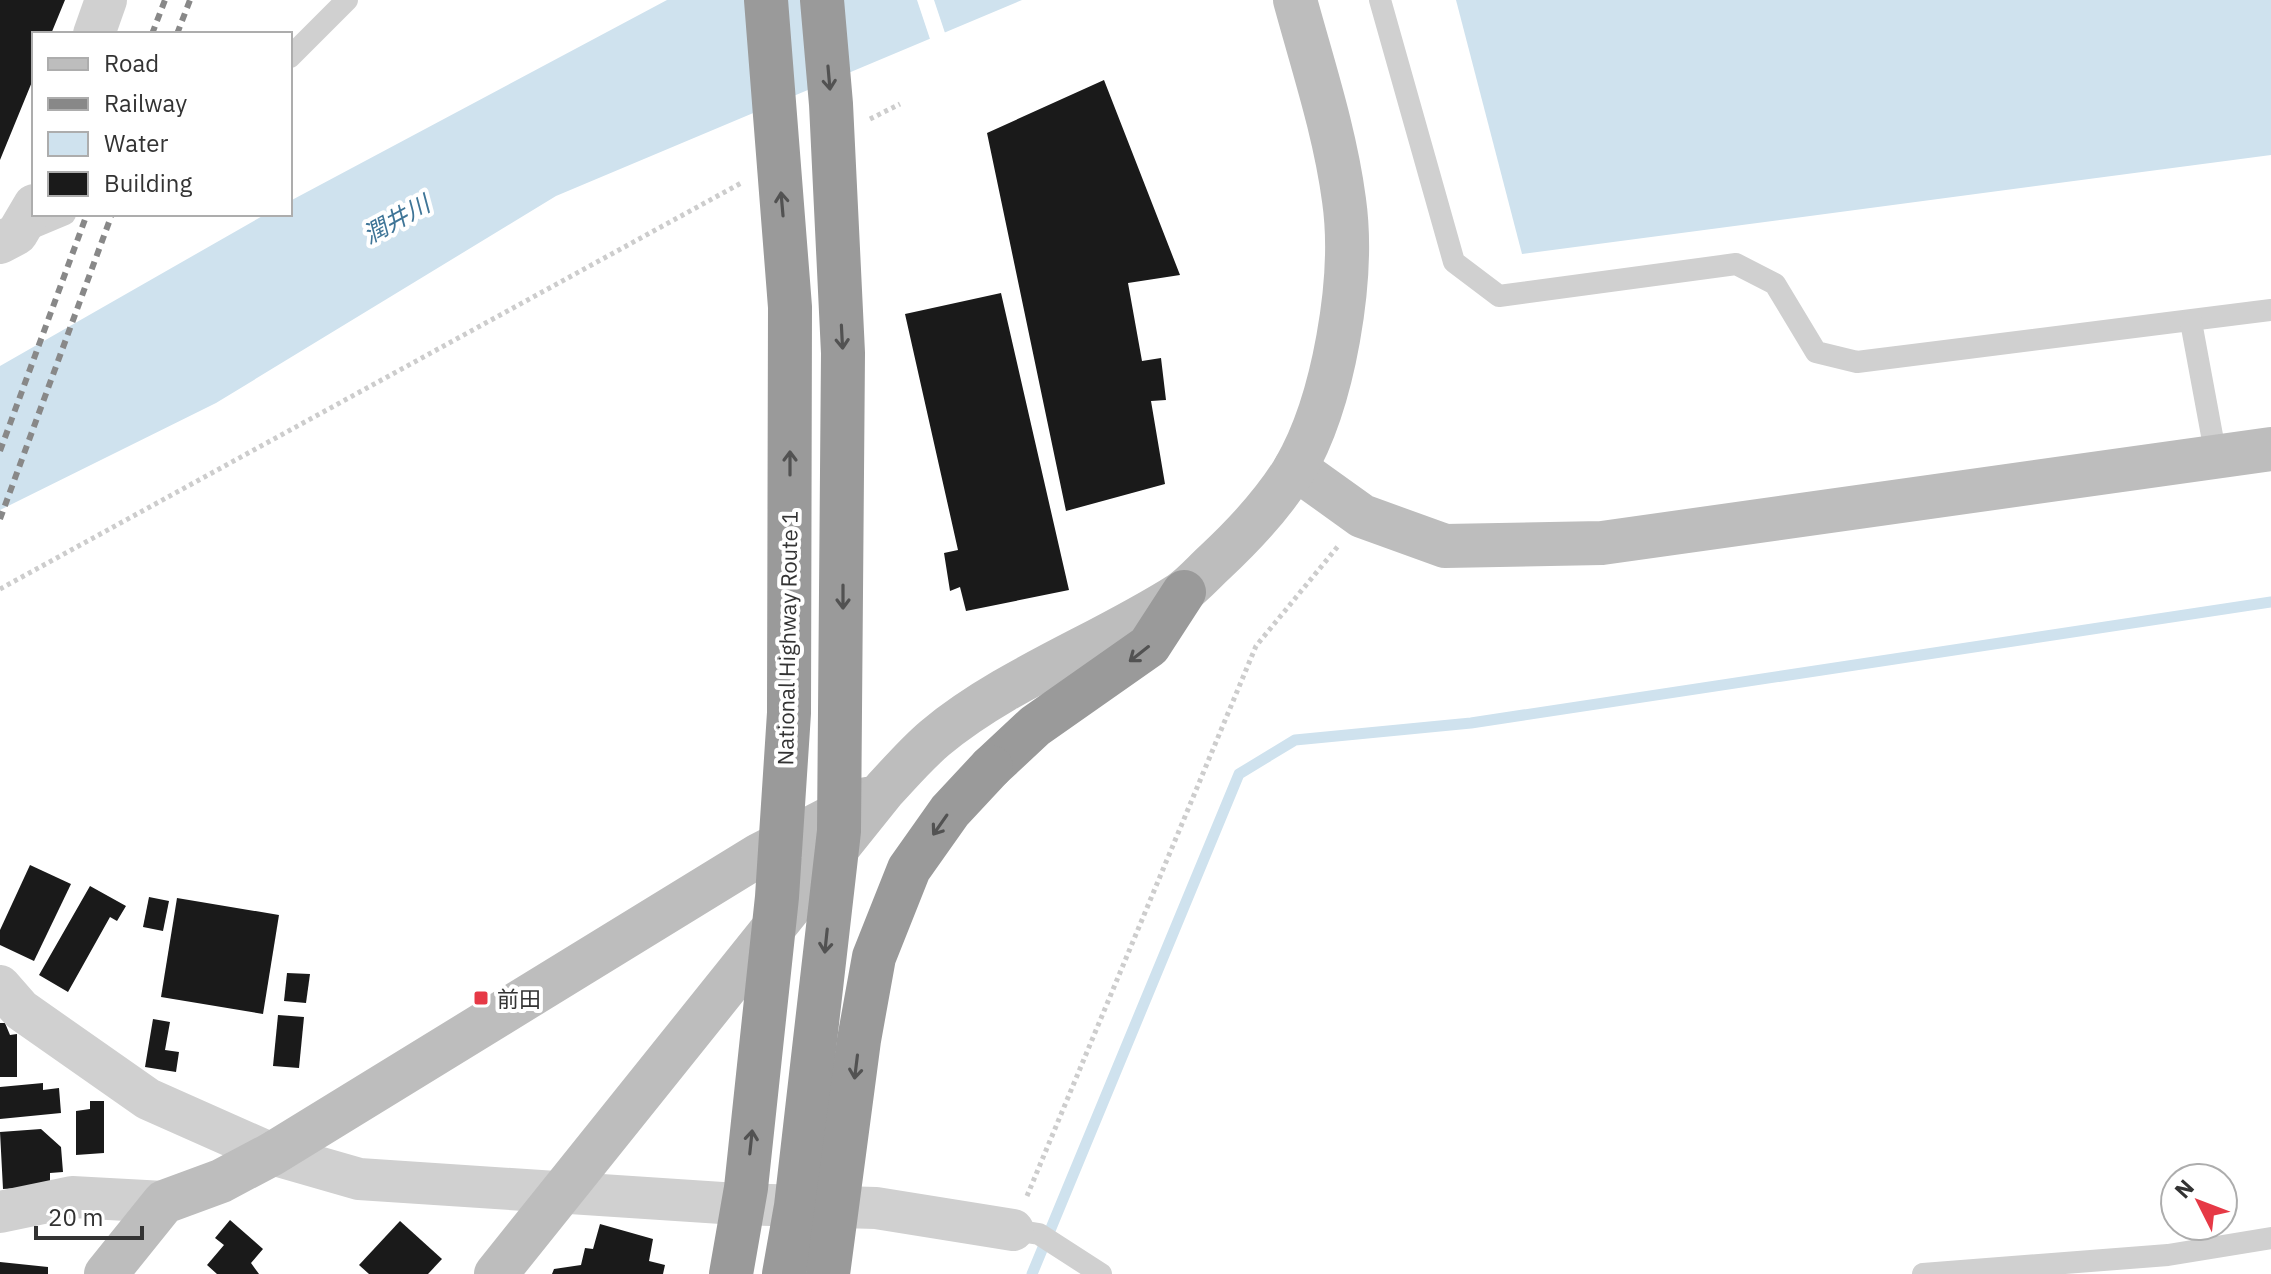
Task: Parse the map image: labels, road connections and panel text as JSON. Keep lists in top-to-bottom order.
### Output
{
  "streets": {
    "highway": ["National Highway Route 1"]
  },
  "water": ["潤井川"],
  "places": {
    "transit": ["前田"]
  },
  "legend": [
    "Road",
    "Railway",
    "Water",
    "Building"
  ],
  "scale_bar": "20 m",
  "north": "top left"
}
